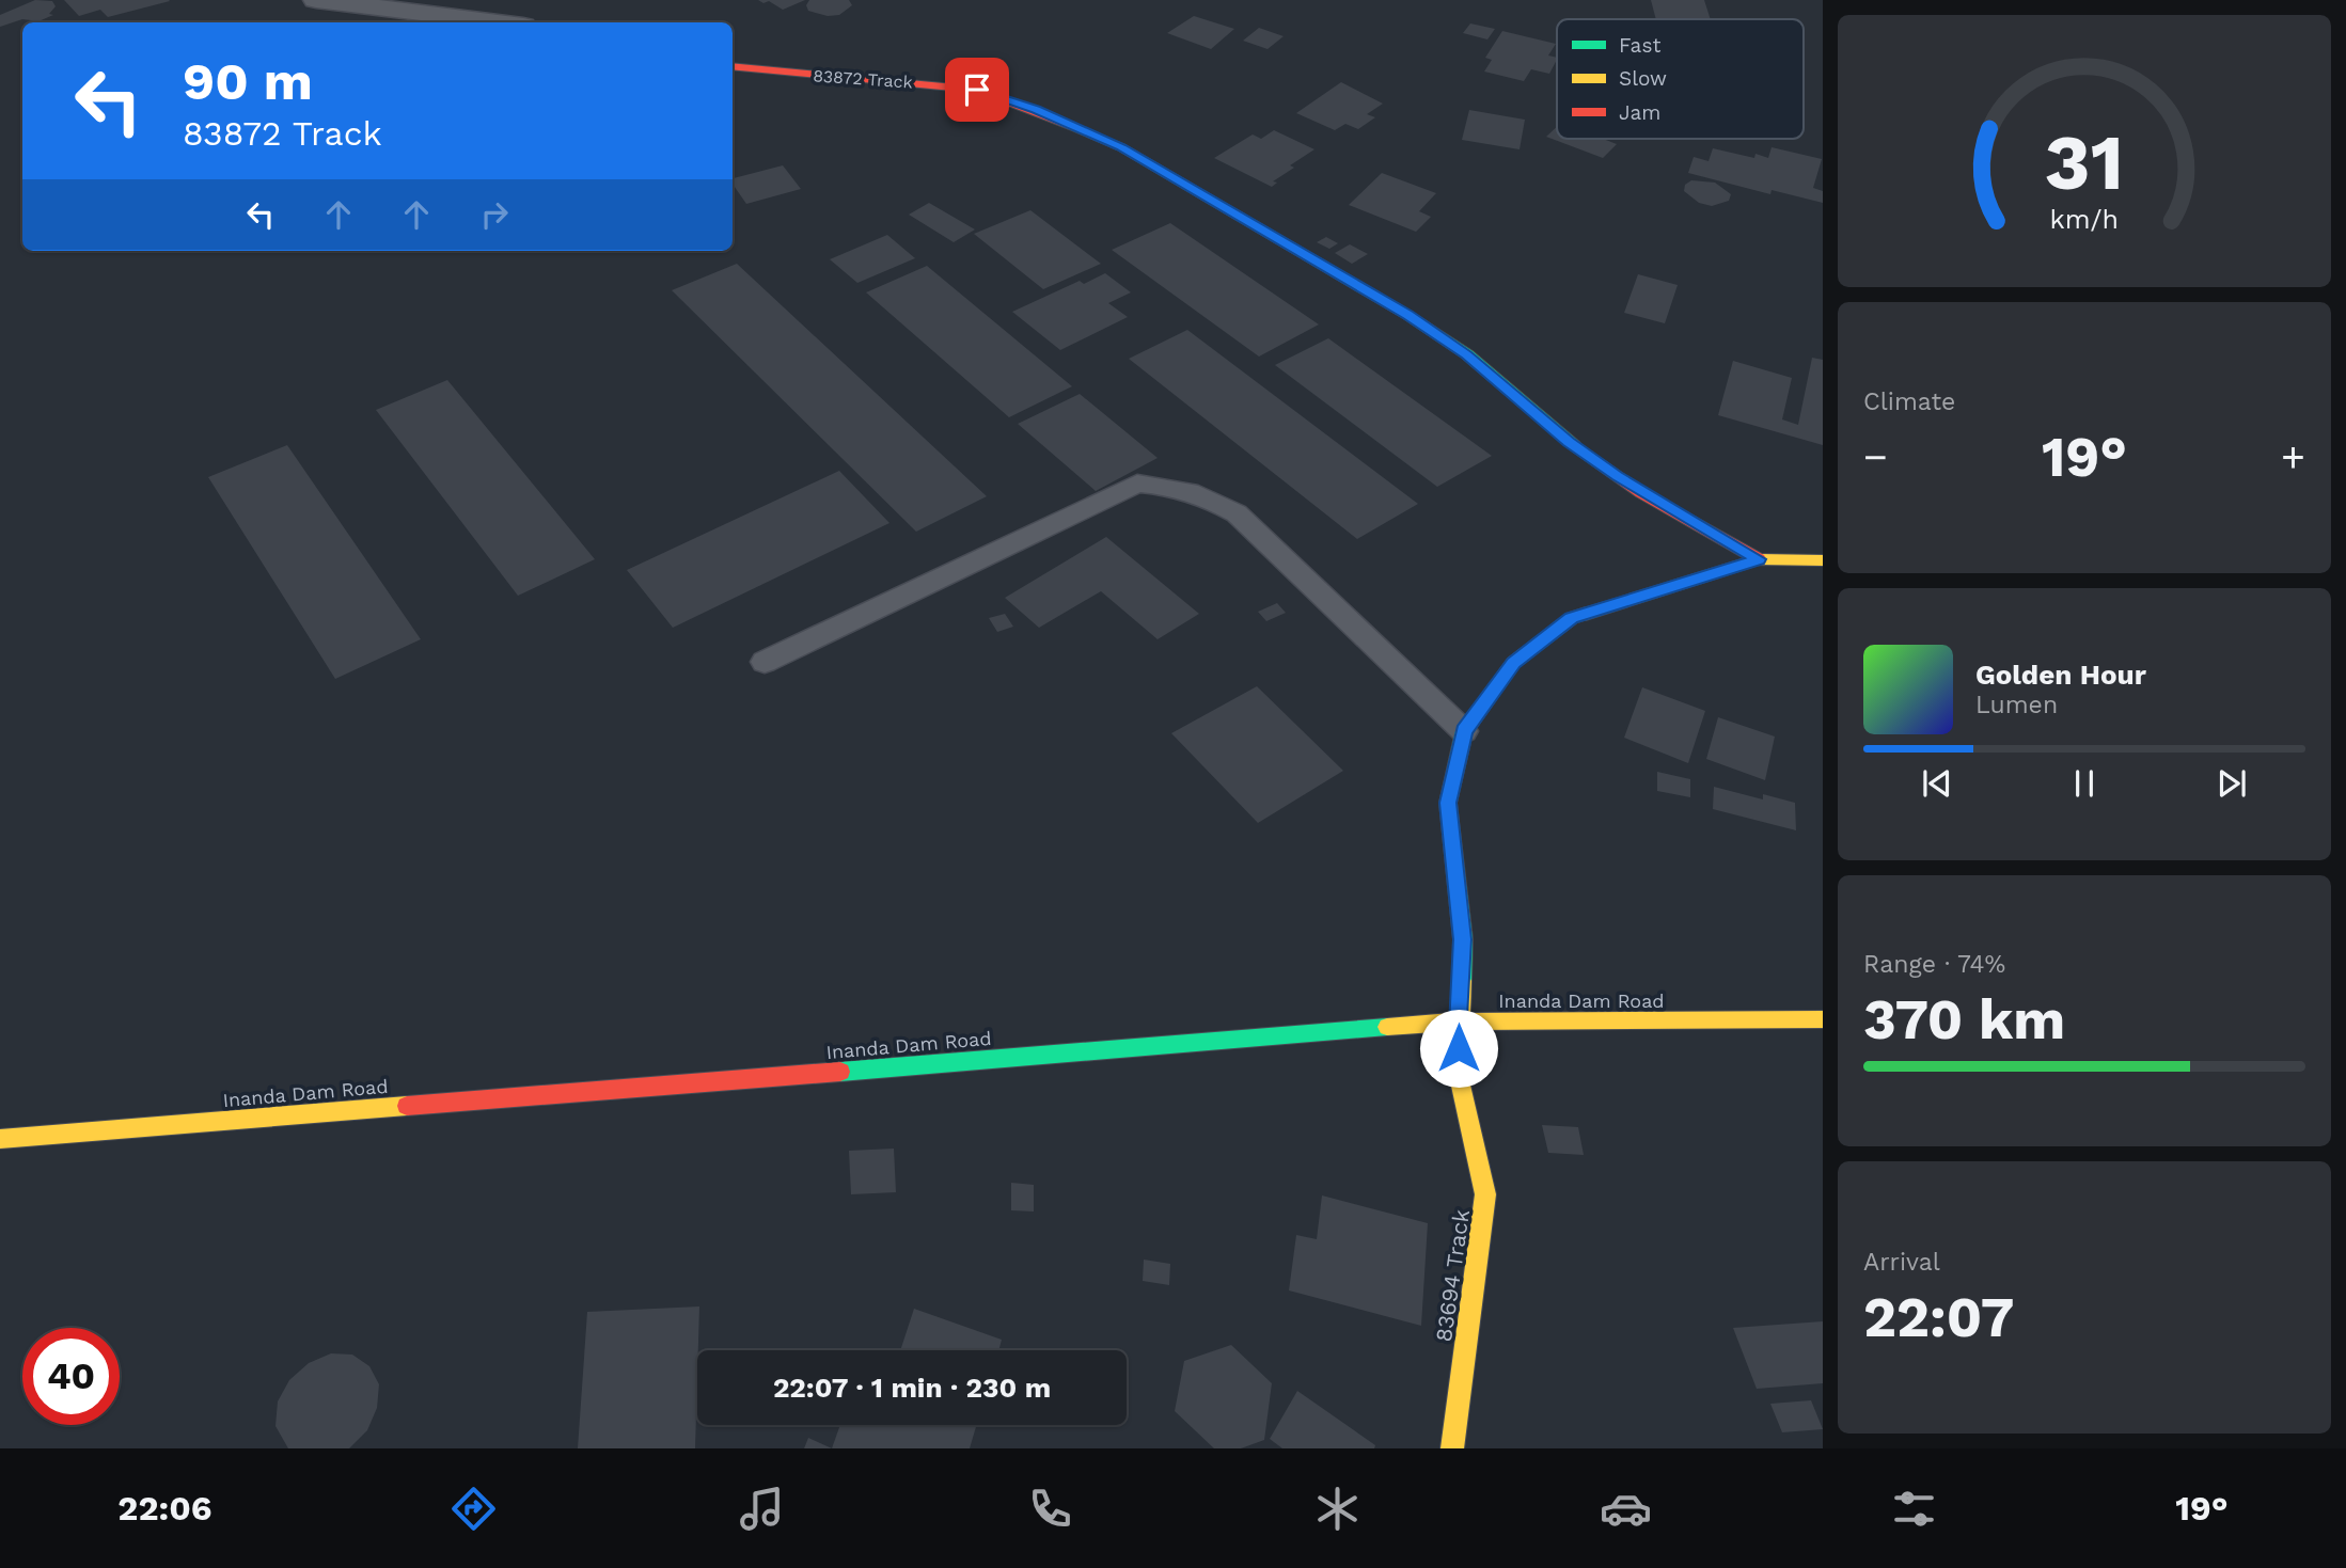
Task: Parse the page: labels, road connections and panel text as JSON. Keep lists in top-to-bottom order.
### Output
{
  "streets": {
    "street": ["83872 Track", "Inanda Dam Road", "83694 Track"]
  },
  "crossings": [
    ["Inanda Dam Road", "83694 Track"]
  ],
  "legend": ["Fast", "Slow", "Jam"],
  "page": {
    "turn": ["90 m", "83872 Track"],
    "tile": [
      "Climate",
      ["Range · 74%", "370 km"],
      ["Arrival", "22:07"]
    ],
    "heat": ["−", "19°", "+"],
    "song": ["Golden Hour", "Lumen"],
    "limit": "40",
    "trip": "22:07 · 1 min · 230 m",
    "tabs": ["22:06", "19°"],
    "gauge": ["31", "km/h"]
  }
}
